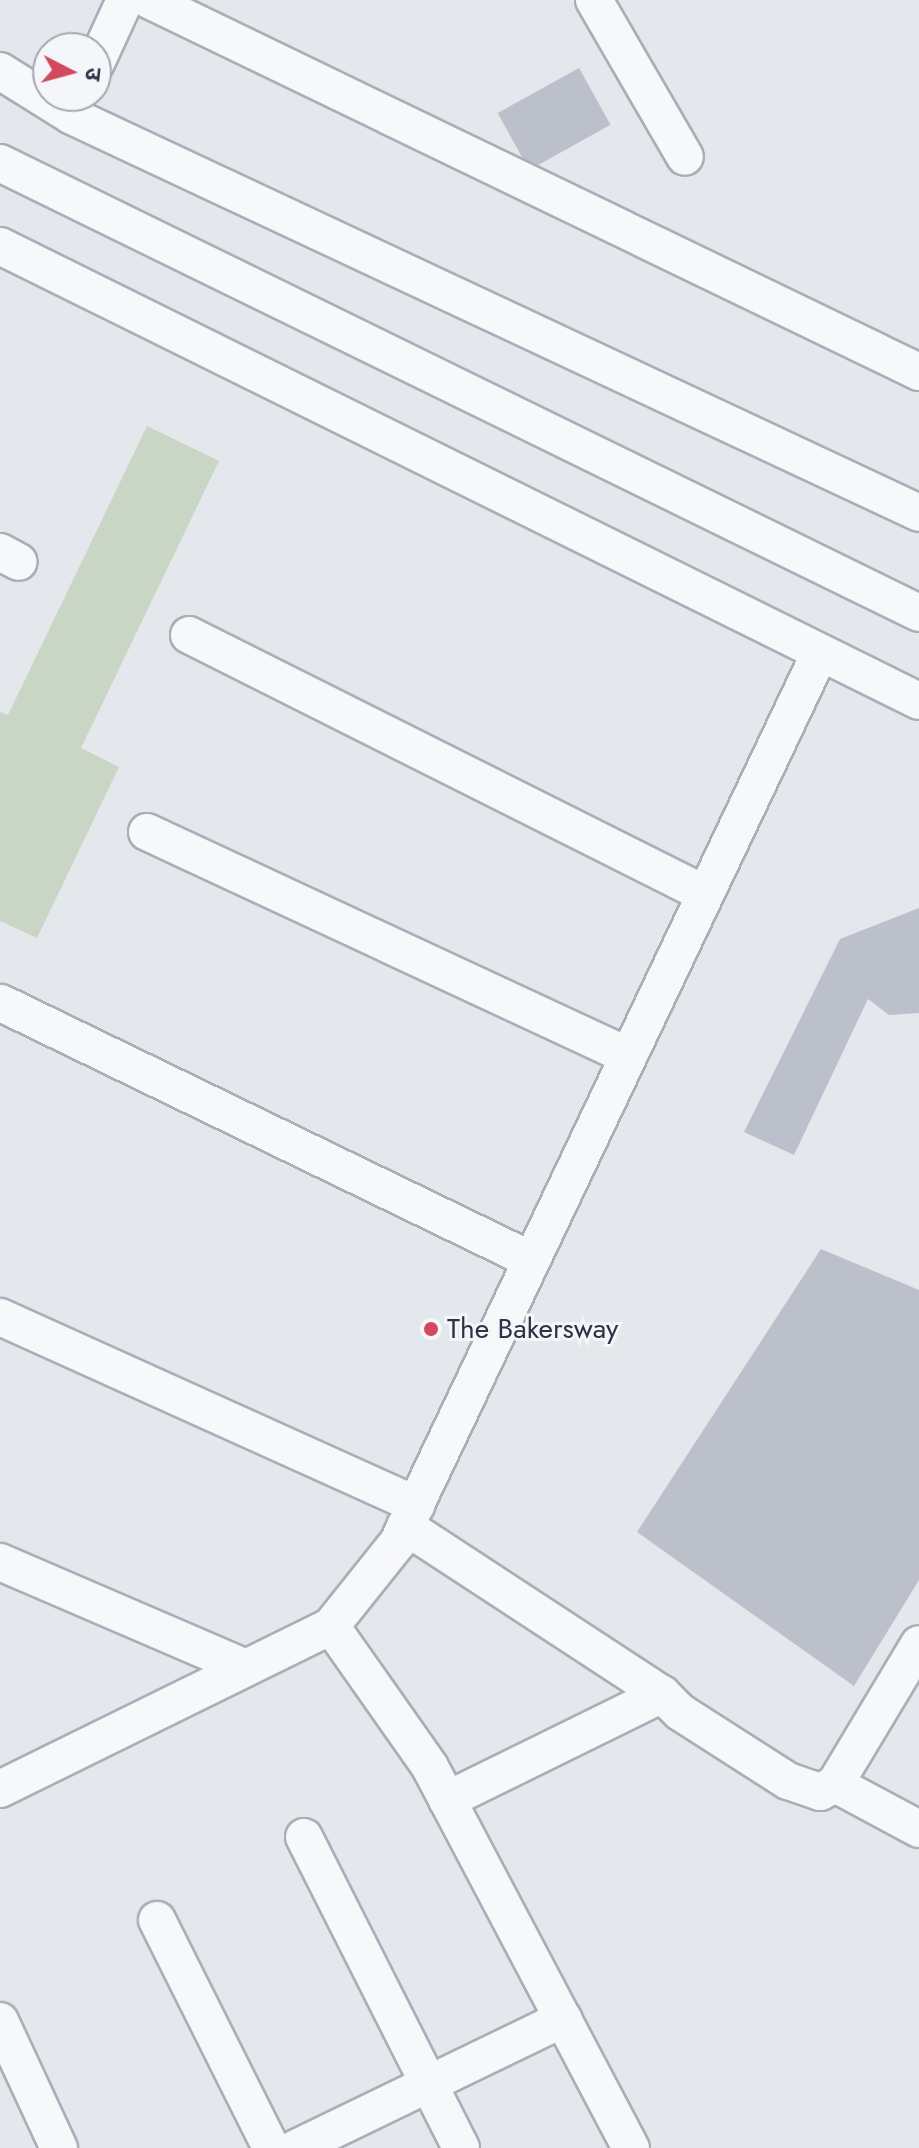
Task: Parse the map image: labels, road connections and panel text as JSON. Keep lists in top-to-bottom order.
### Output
{
  "places": ["The Bakersway"],
  "north": "right"
}
